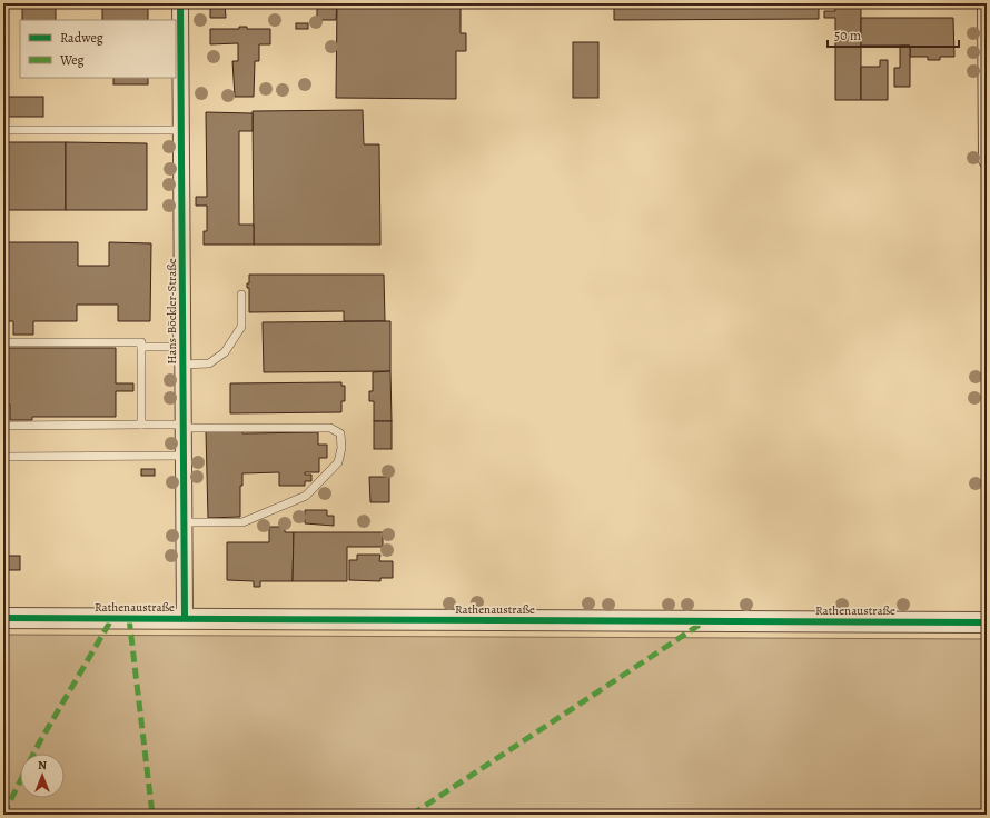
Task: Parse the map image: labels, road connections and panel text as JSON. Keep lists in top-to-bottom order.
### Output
{
  "streets": {
    "street": ["Hans-Böckler-Straße", "Rathenaustraße"]
  },
  "crossings": [
    ["Hans-Böckler-Straße", "Rathenaustraße"]
  ],
  "legend": ["Radweg", "Weg"],
  "scale_bar": "50 m",
  "north": "top"
}
